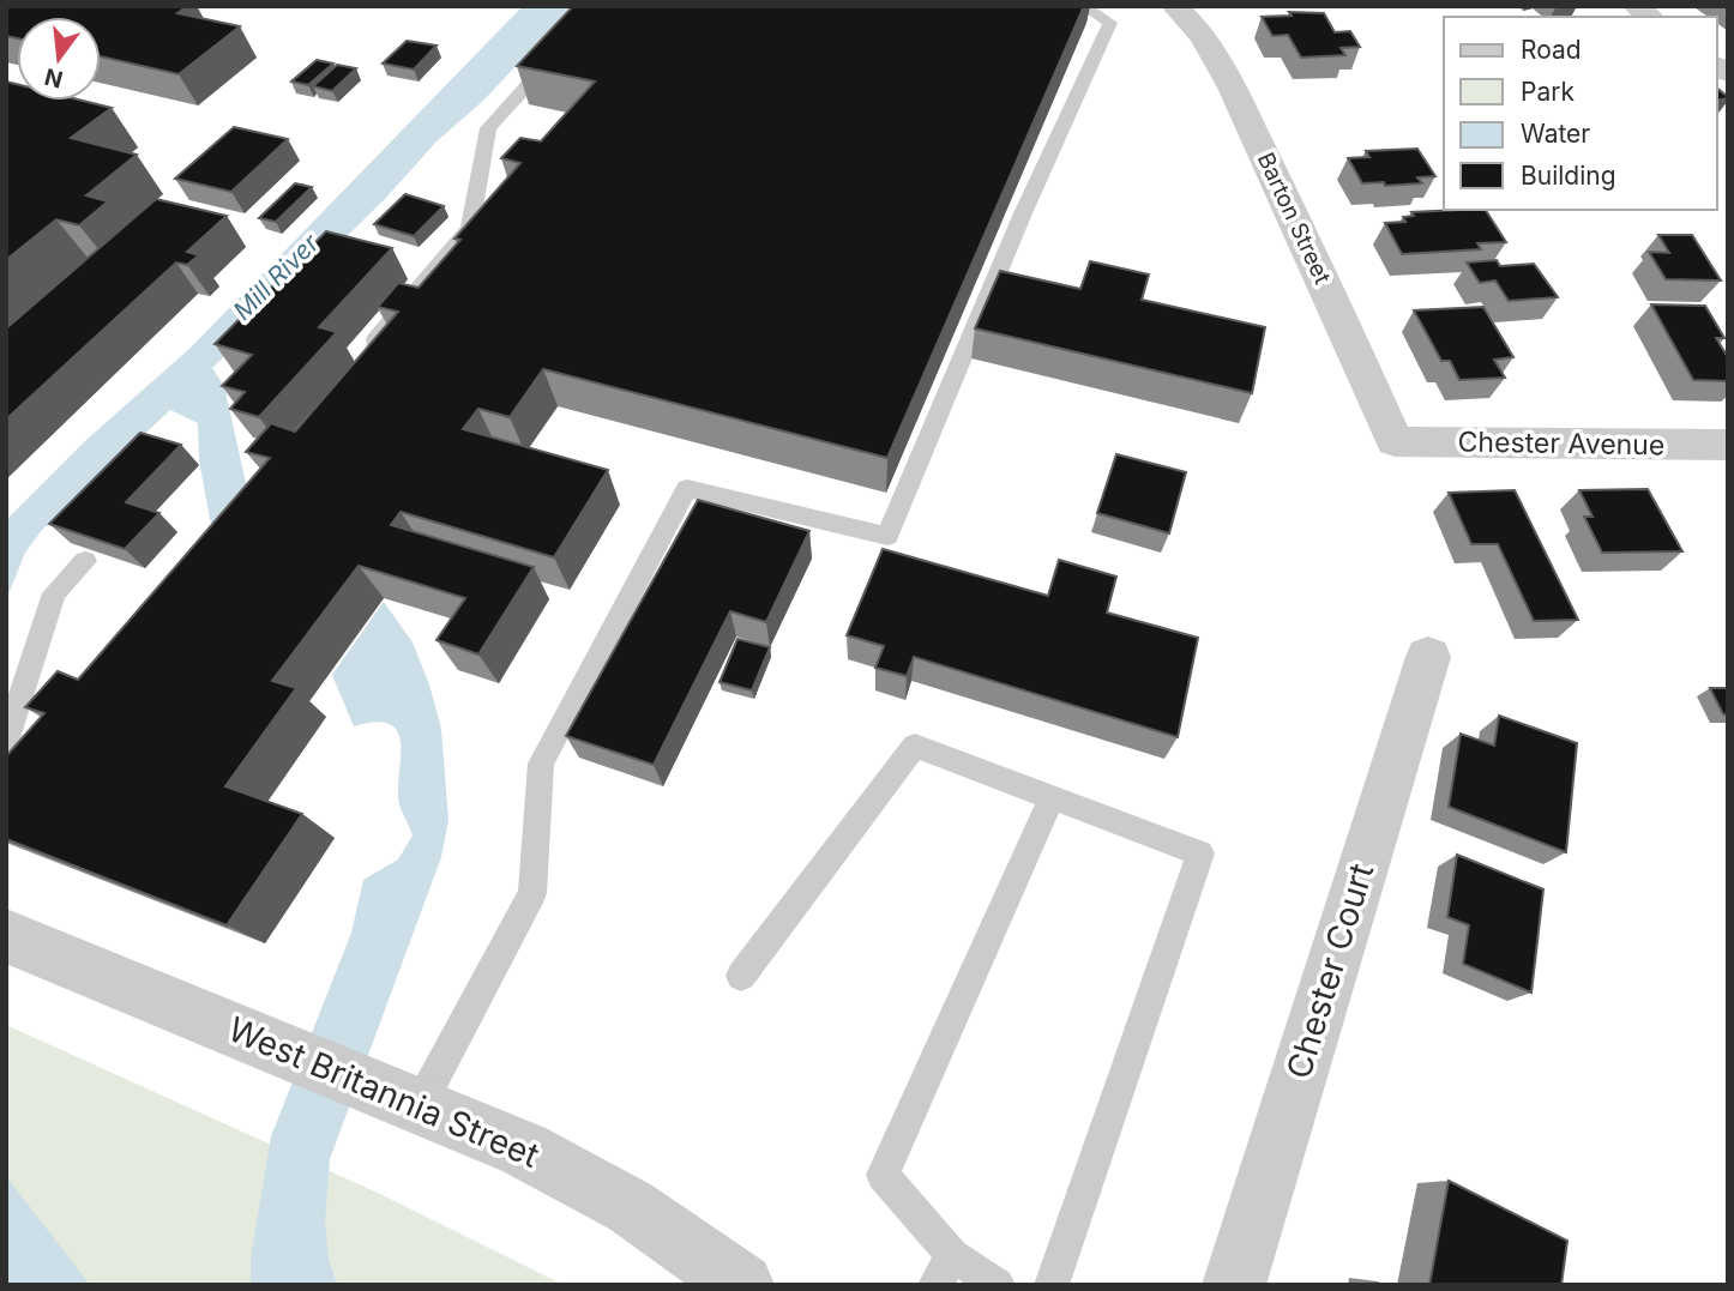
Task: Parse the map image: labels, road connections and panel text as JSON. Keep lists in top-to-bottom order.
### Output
{
  "streets": {
    "street": [
      "Barton Street",
      "Chester Avenue",
      "Chester Court",
      "West Britannia Street"
    ]
  },
  "crossings": [
    ["Barton Street", "Chester Avenue"]
  ],
  "water": ["Mill River"],
  "legend": [
    "Road",
    "Park",
    "Water",
    "Building"
  ],
  "north": "bottom"
}
